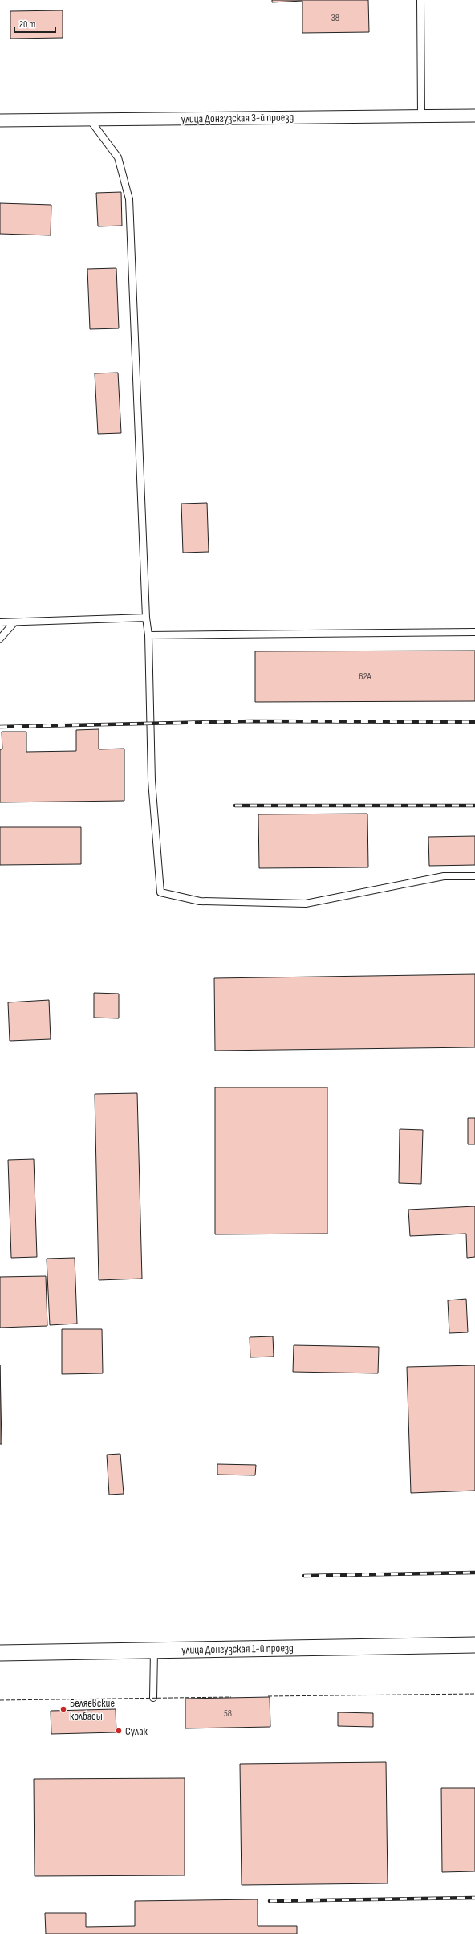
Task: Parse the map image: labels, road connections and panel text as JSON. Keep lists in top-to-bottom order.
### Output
{
  "streets": {
    "street": ["улица Донгузская 3-й проезд", "улица Донгузская 1-й проезд"]
  },
  "places": ["Беляевские колбасы", "Сулак"],
  "house_numbers": ["38", "62А", "58"],
  "scale_bar": "20 m"
}
